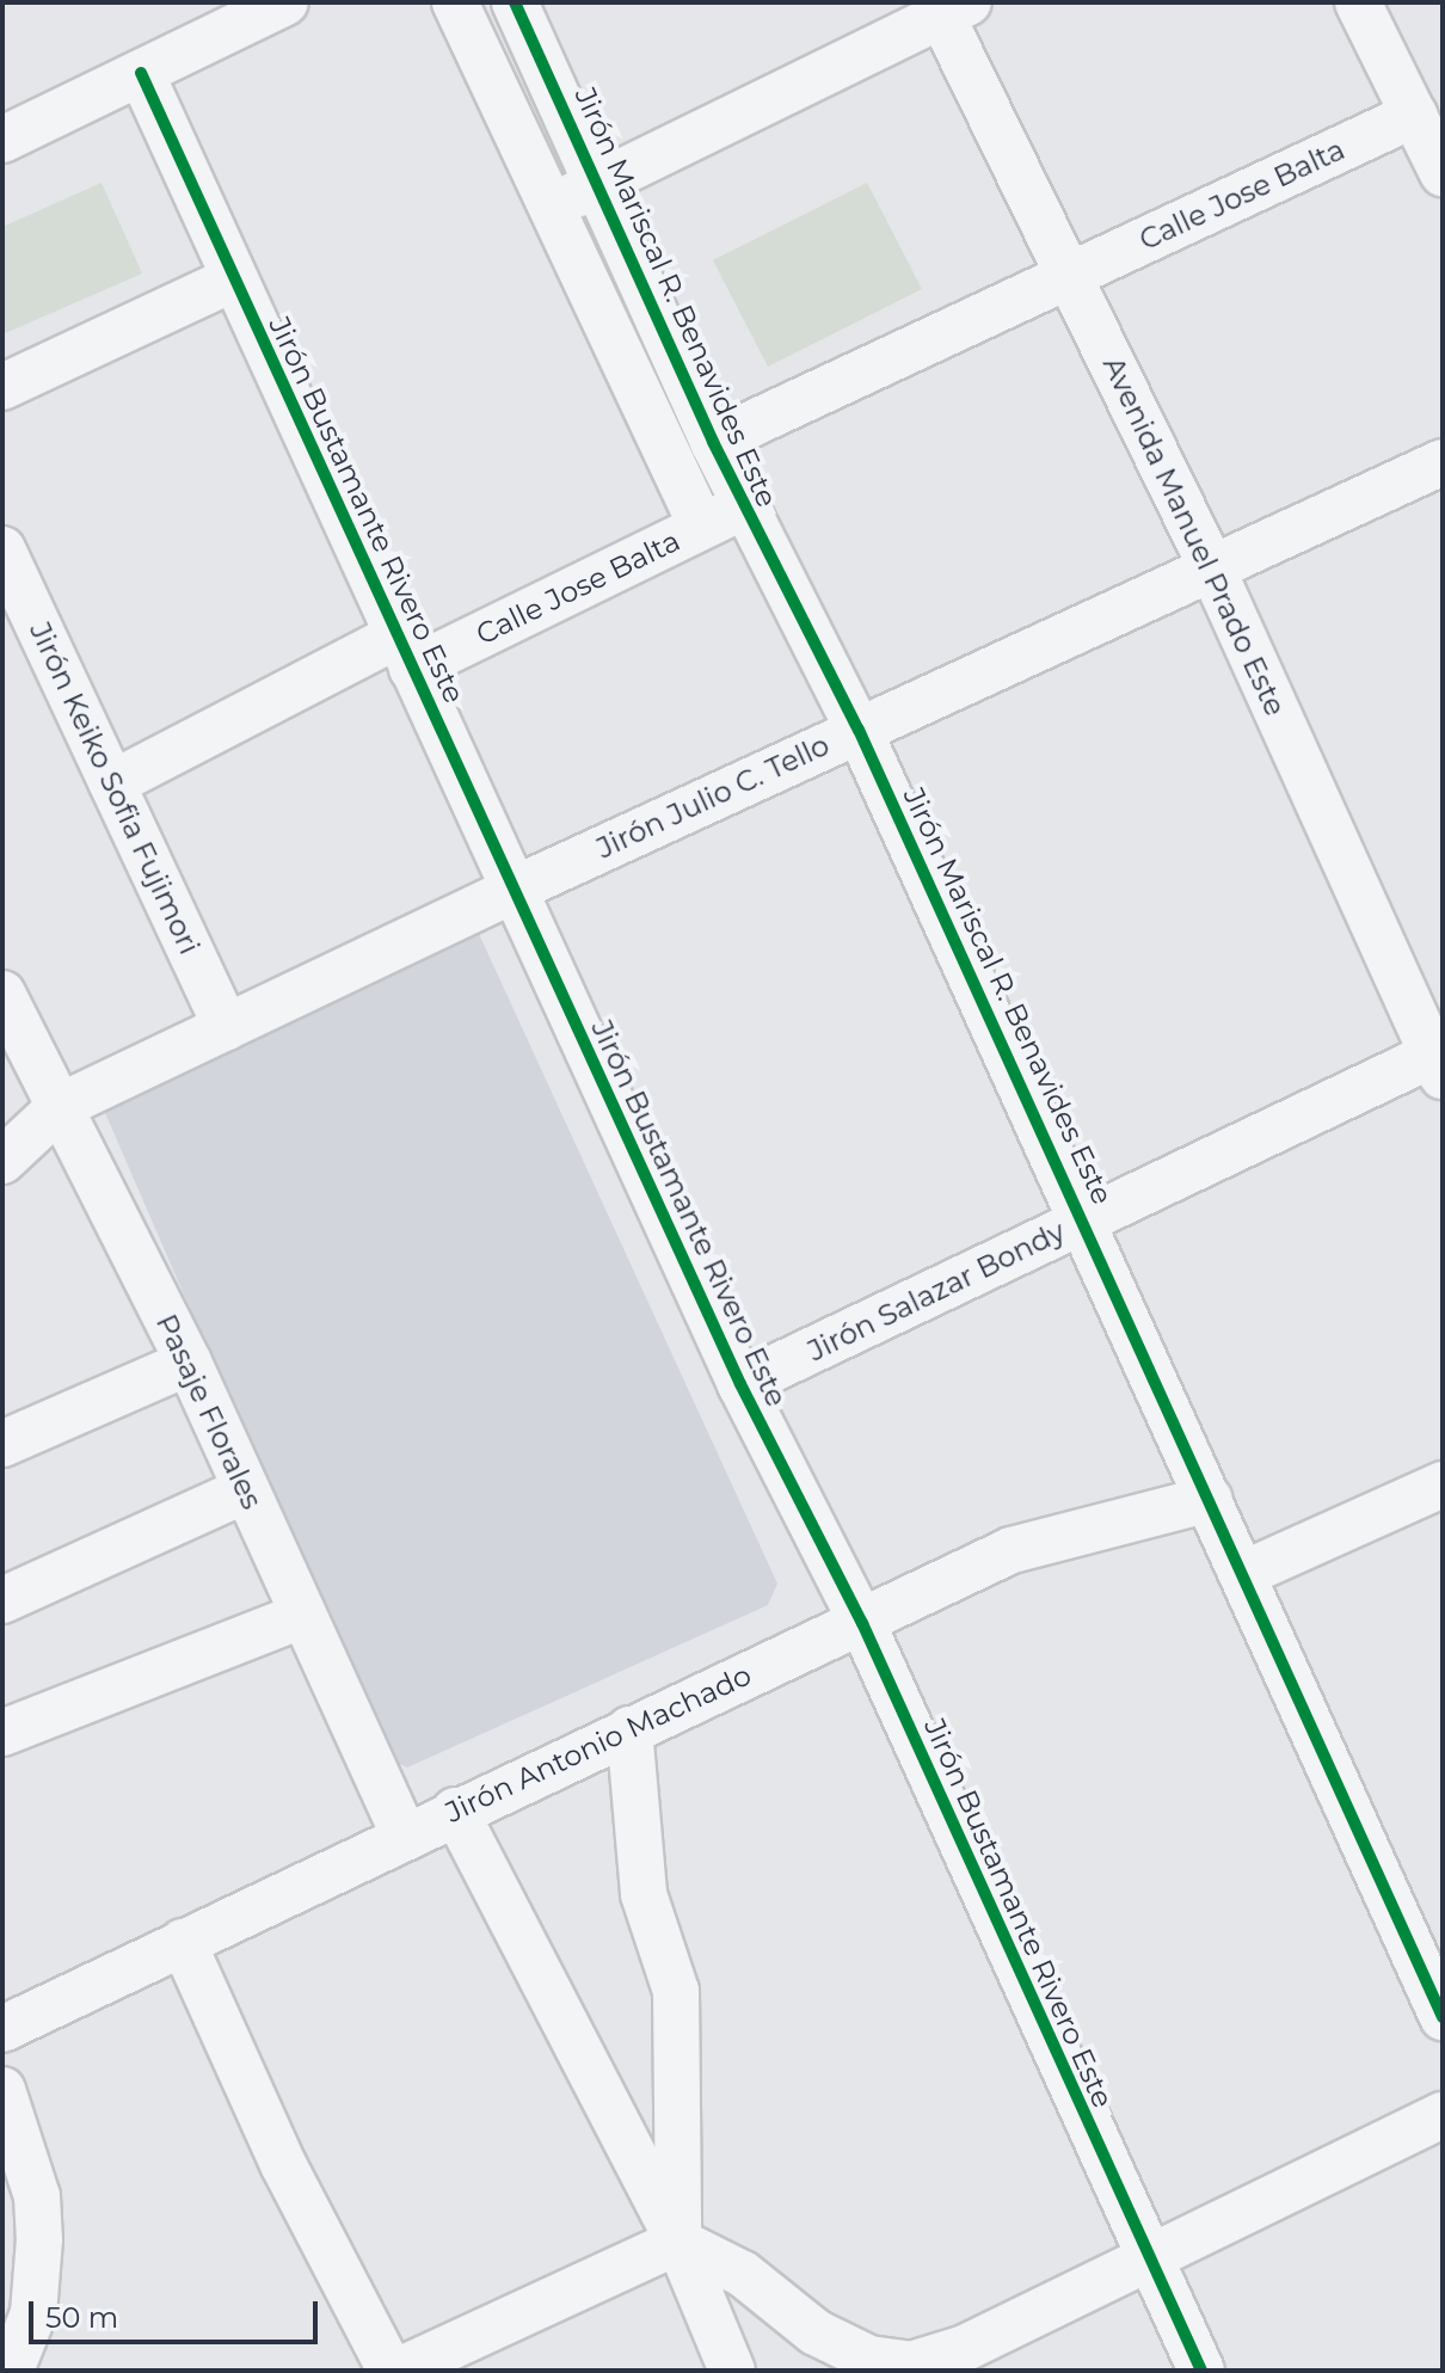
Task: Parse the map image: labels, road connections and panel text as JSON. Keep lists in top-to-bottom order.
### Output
{
  "streets": {
    "street": [
      "Calle Jose Balta",
      "Jirón Mariscal R. Benavides Este",
      "Jirón Bustamante Rivero Este",
      "Avenida Manuel Prado Este",
      "Jirón Keiko Sofia Fujimori",
      "Jirón Julio C. Tello",
      "Jirón Salazar Bondy",
      "Pasaje Florales",
      "Jirón Antonio Machado"
    ]
  },
  "crossings": [
    ["Calle Jose Balta", "Jirón Mariscal R. Benavides Este"],
    ["Calle Jose Balta", "Jirón Bustamante Rivero Este"],
    ["Calle Jose Balta", "Avenida Manuel Prado Este"],
    ["Calle Jose Balta", "Jirón Keiko Sofia Fujimori"],
    ["Jirón Mariscal R. Benavides Este", "Jirón Julio C. Tello"],
    ["Jirón Mariscal R. Benavides Este", "Jirón Salazar Bondy"],
    ["Jirón Mariscal R. Benavides Este", "Jirón Antonio Machado"],
    ["Jirón Bustamante Rivero Este", "Jirón Julio C. Tello"],
    ["Jirón Bustamante Rivero Este", "Jirón Salazar Bondy"],
    ["Jirón Bustamante Rivero Este", "Jirón Antonio Machado"],
    ["Avenida Manuel Prado Este", "Jirón Julio C. Tello"],
    ["Avenida Manuel Prado Este", "Jirón Salazar Bondy"],
    ["Jirón Keiko Sofia Fujimori", "Jirón Julio C. Tello"],
    ["Jirón Julio C. Tello", "Pasaje Florales"],
    ["Pasaje Florales", "Jirón Antonio Machado"]
  ],
  "scale_bar": "50 m"
}
